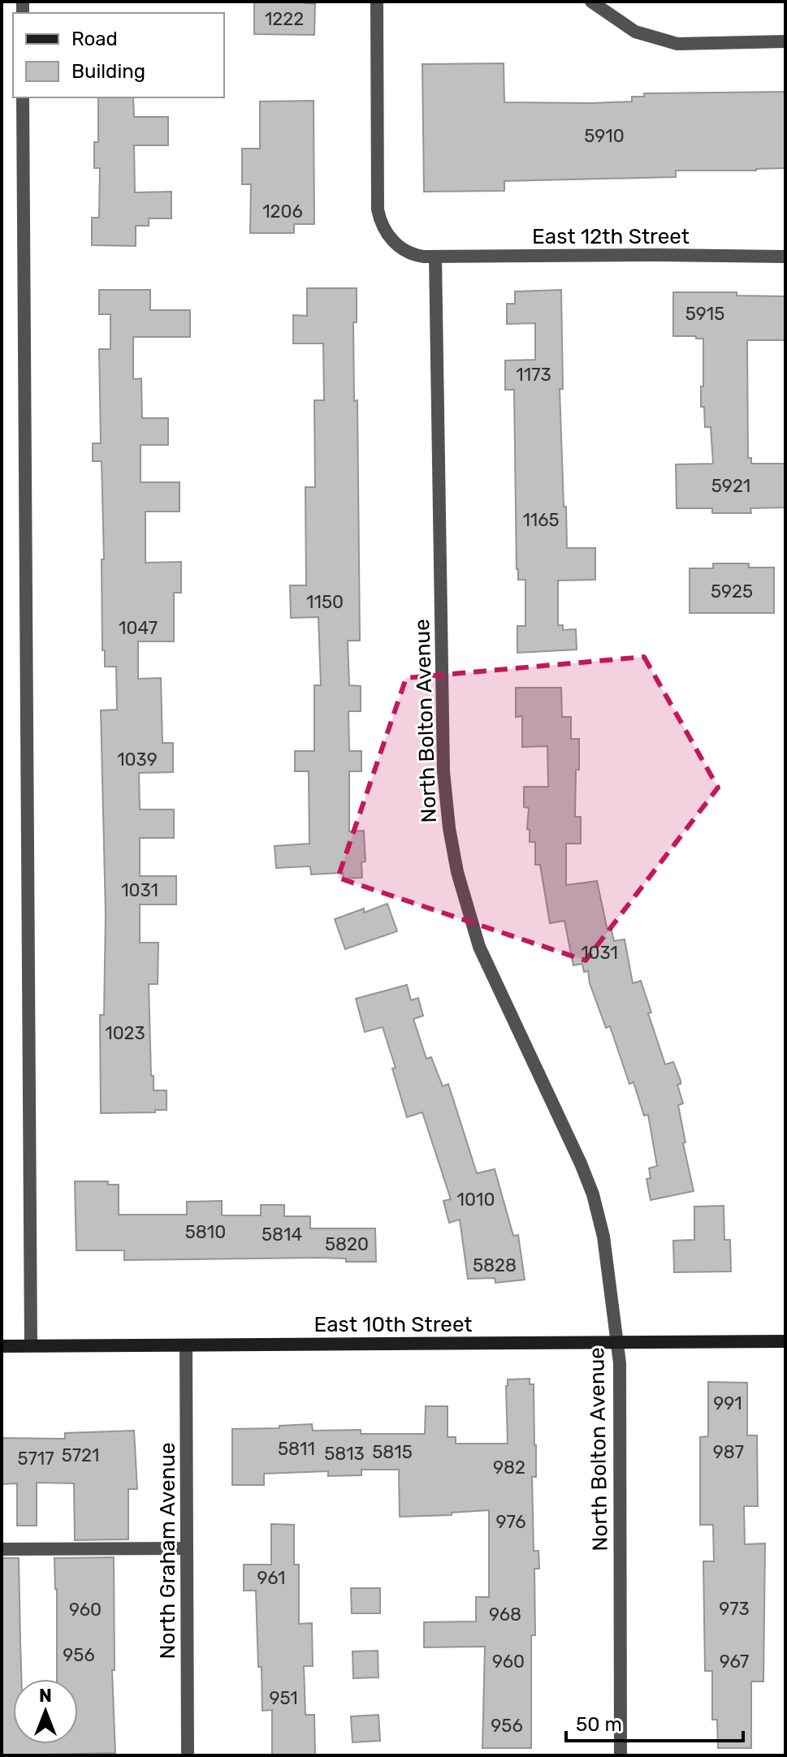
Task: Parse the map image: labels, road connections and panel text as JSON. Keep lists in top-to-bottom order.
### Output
{
  "streets": {
    "main road": ["East 10th Street"],
    "street": ["East 12th Street", "North Bolton Avenue", "North Graham Avenue"]
  },
  "crossings": [
    ["East 12th Street", "North Bolton Avenue"],
    ["North Bolton Avenue", "East 10th Street"],
    ["East 10th Street", "North Graham Avenue"]
  ],
  "house_numbers": [
    "1222",
    "5910",
    "1206",
    "5915",
    "1173",
    "5921",
    "1165",
    "5925",
    "1150",
    "1047",
    "1039",
    "1031",
    "1031",
    "1023",
    "1010",
    "5810",
    "5814",
    "5820",
    "5828",
    "991",
    "5811",
    "5815",
    "987",
    "5813",
    "5721",
    "5717",
    "982",
    "976",
    "961",
    "973",
    "960",
    "968",
    "956",
    "960",
    "967",
    "951",
    "956"
  ],
  "legend": ["Road", "Building"],
  "scale_bar": "50 m",
  "north": "top"
}
